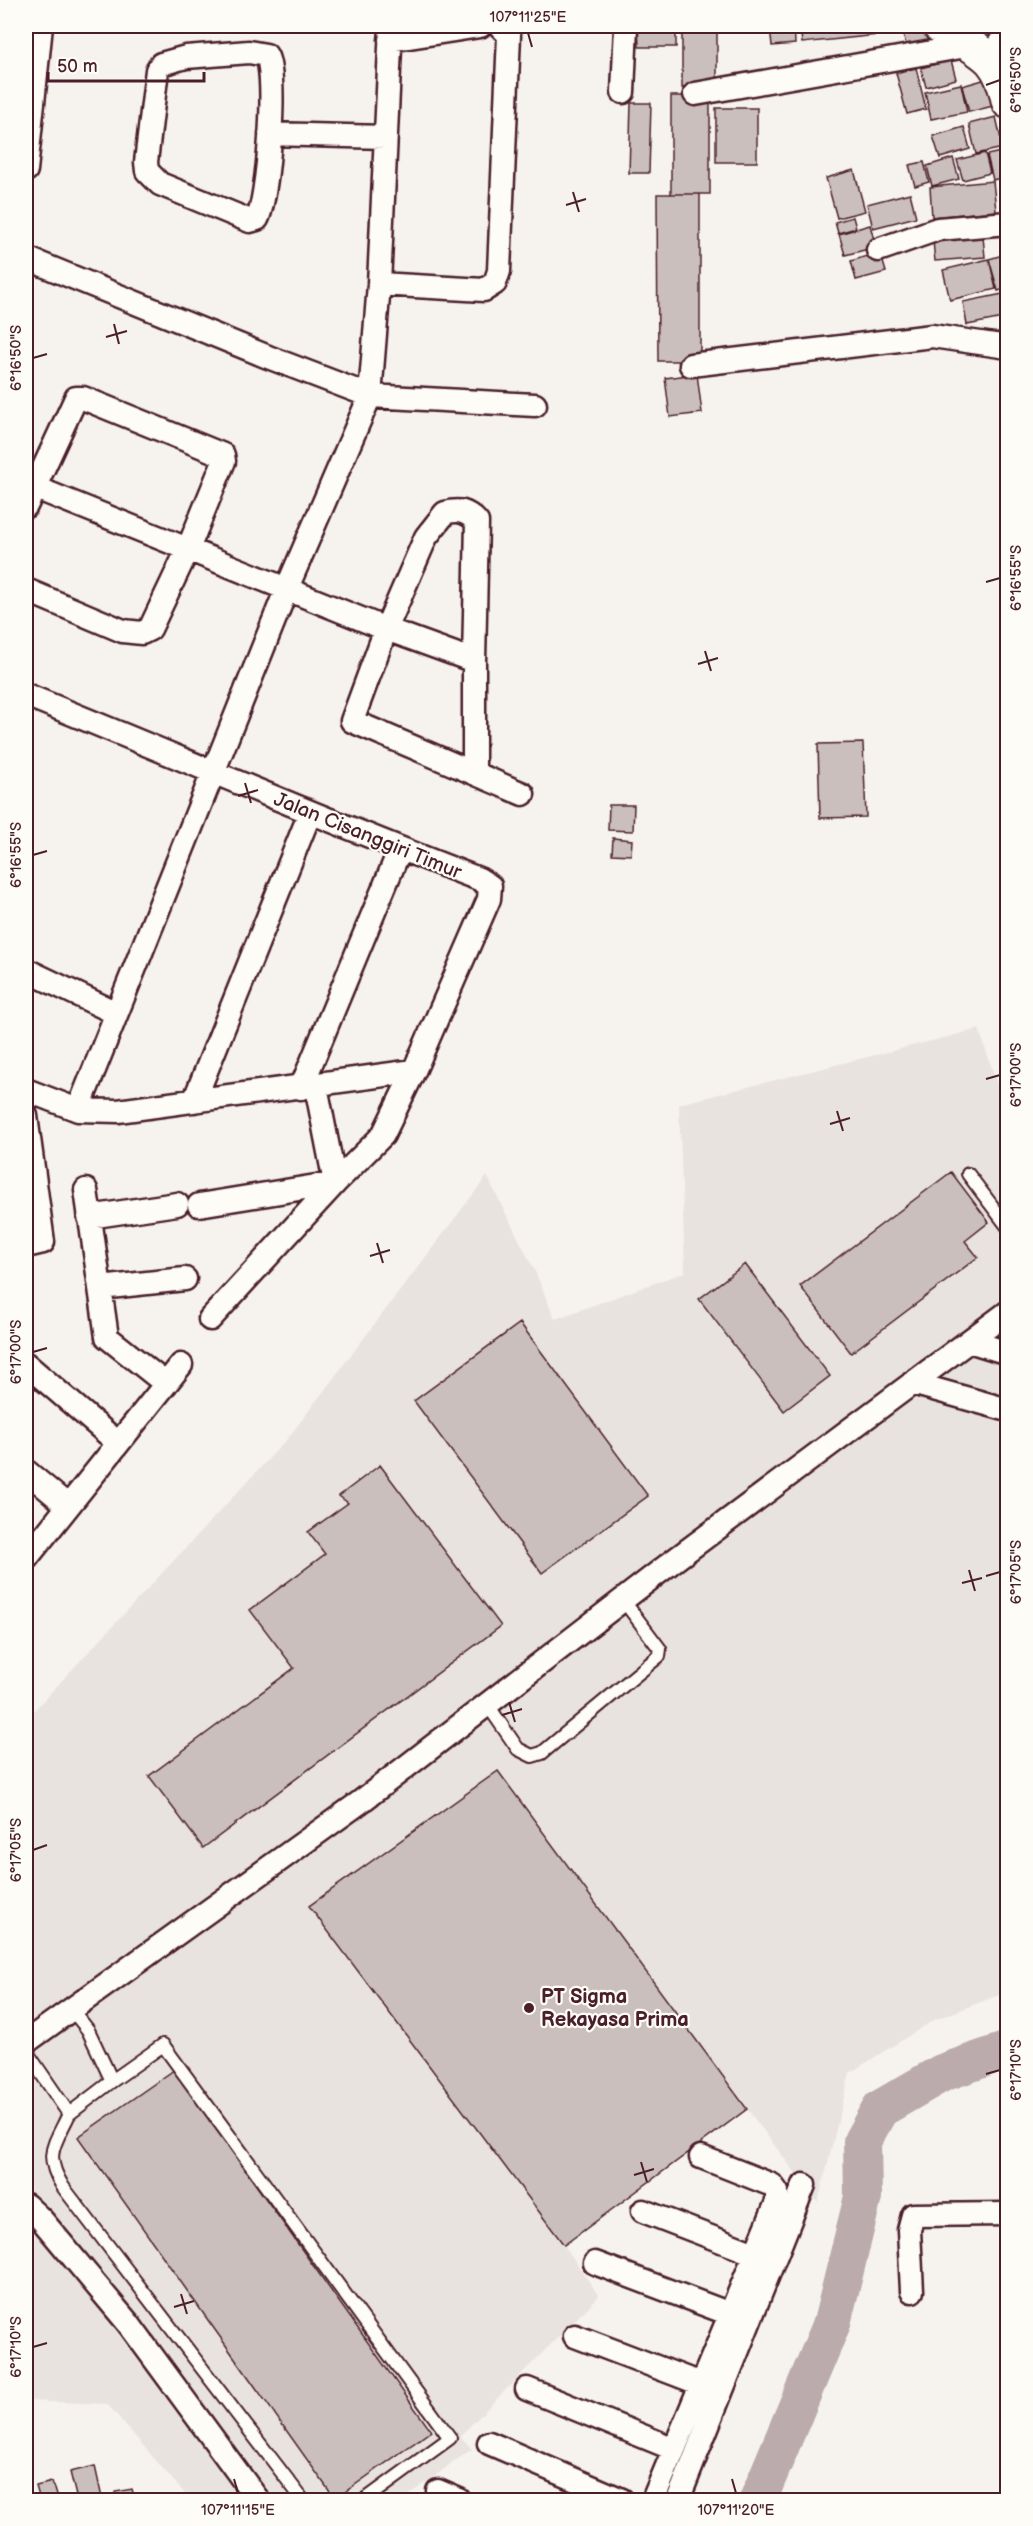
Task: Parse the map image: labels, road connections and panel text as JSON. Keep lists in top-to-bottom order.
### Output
{
  "streets": {
    "street": ["Jalan Cisanggiri Timur"]
  },
  "places": ["PT Sigma Rekayasa Prima"],
  "scale_bar": "50 m",
  "coordinates": [
    "107°11'25\"E",
    "6°16'50\"S",
    "6°16'55\"S",
    "6°17'00\"S",
    "6°17'05\"S",
    "6°17'10\"S",
    "107°11'15\"E",
    "107°11'20\"E"
  ]
}
